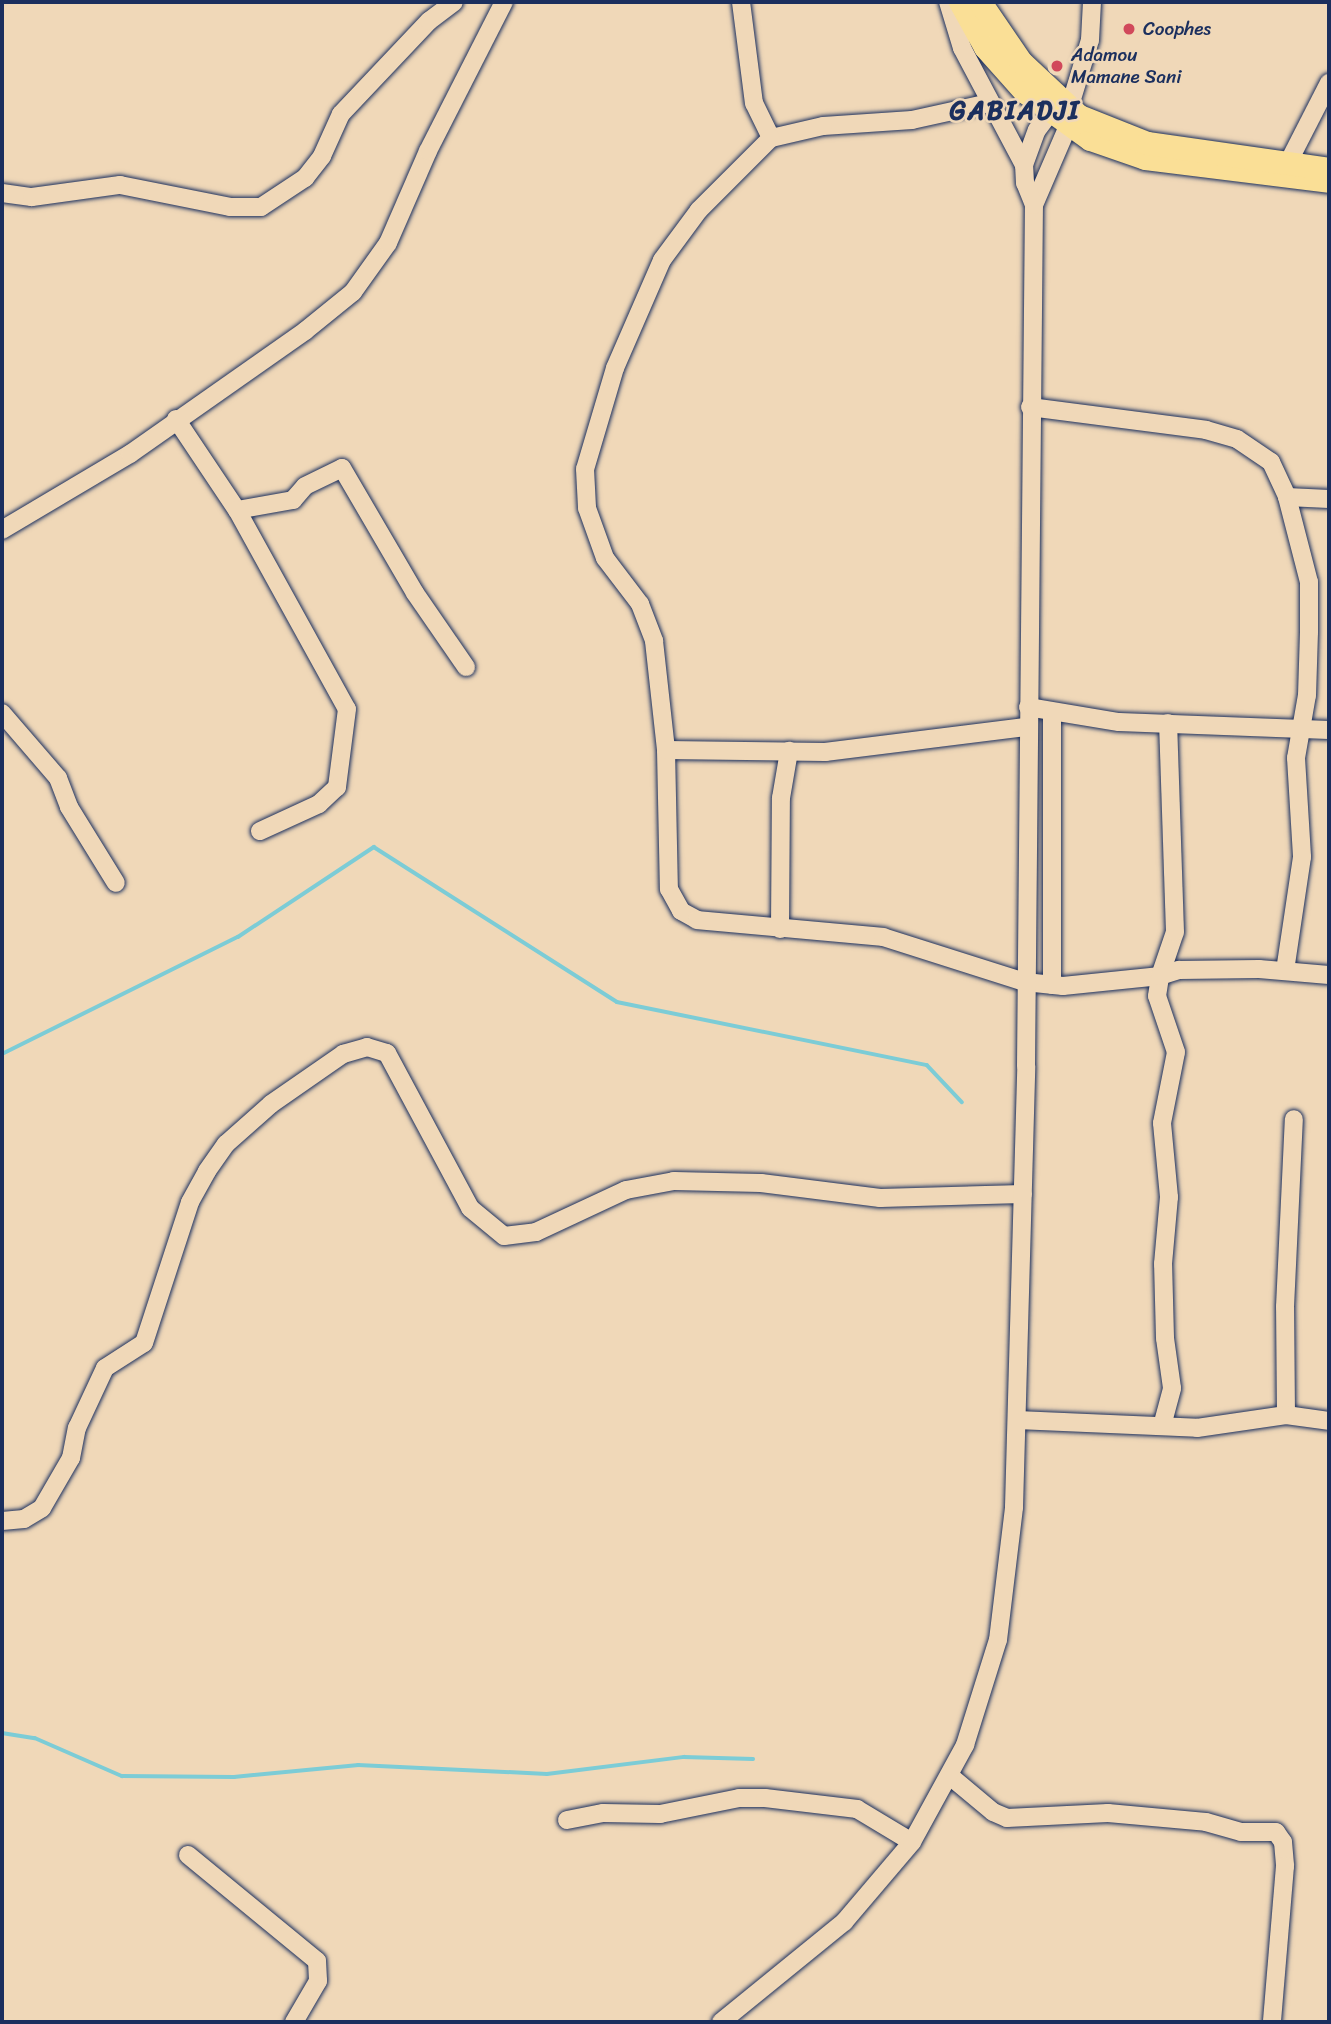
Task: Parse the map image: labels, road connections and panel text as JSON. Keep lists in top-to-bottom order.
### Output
{
  "districts": ["GABIADJI"],
  "places": ["Coophes", "Adamou Mamane Sani"]
}
